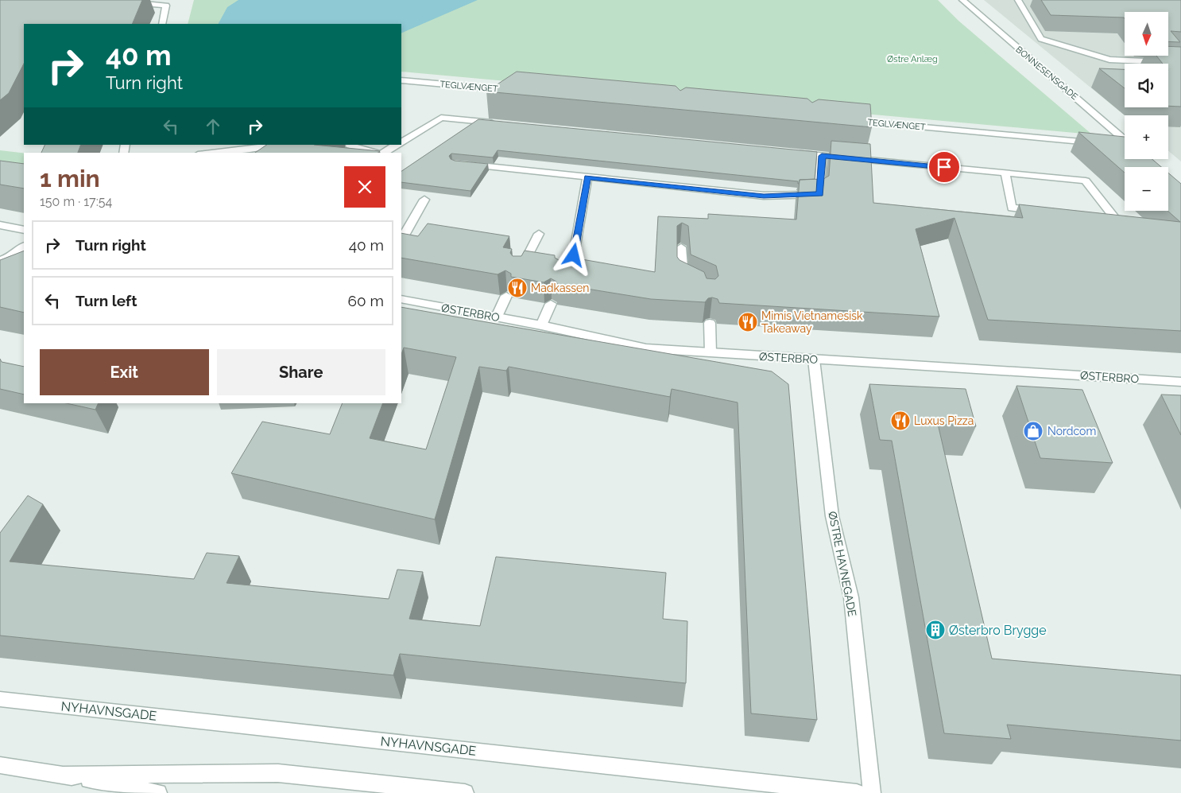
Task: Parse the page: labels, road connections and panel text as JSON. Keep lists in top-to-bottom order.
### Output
{
  "streets": {
    "street": [
      "BONNESENSGADE",
      "TEGLVÆNGET",
      "ØSTERBRO",
      "ØSTRE HAVNEGADE",
      "NYHAVNSGADE"
    ]
  },
  "crossings": [
    ["ØSTERBRO", "ØSTRE HAVNEGADE"]
  ],
  "parks": ["Østre Anlæg"],
  "places": {
    "restaurant": ["Madkassen", "Mimis Vietnamesisk Takeaway", "Luxus Pizza"],
    "shop": ["Nordcom"],
    "building": ["Østerbro Brygge"]
  },
  "north": "bottom",
  "page": {
    "map_buttons": ["+", "−"],
    "turn": ["40 m", "Turn right"],
    "heading": ["1 min", "150 m · 17:54"],
    "list": [
      {
        "name": "Turn right",
        "value": "40 m"
      },
      {
        "name": "Turn left",
        "value": "60 m"
      }
    ],
    "buttons": ["Exit", "Share"]
  }
}
